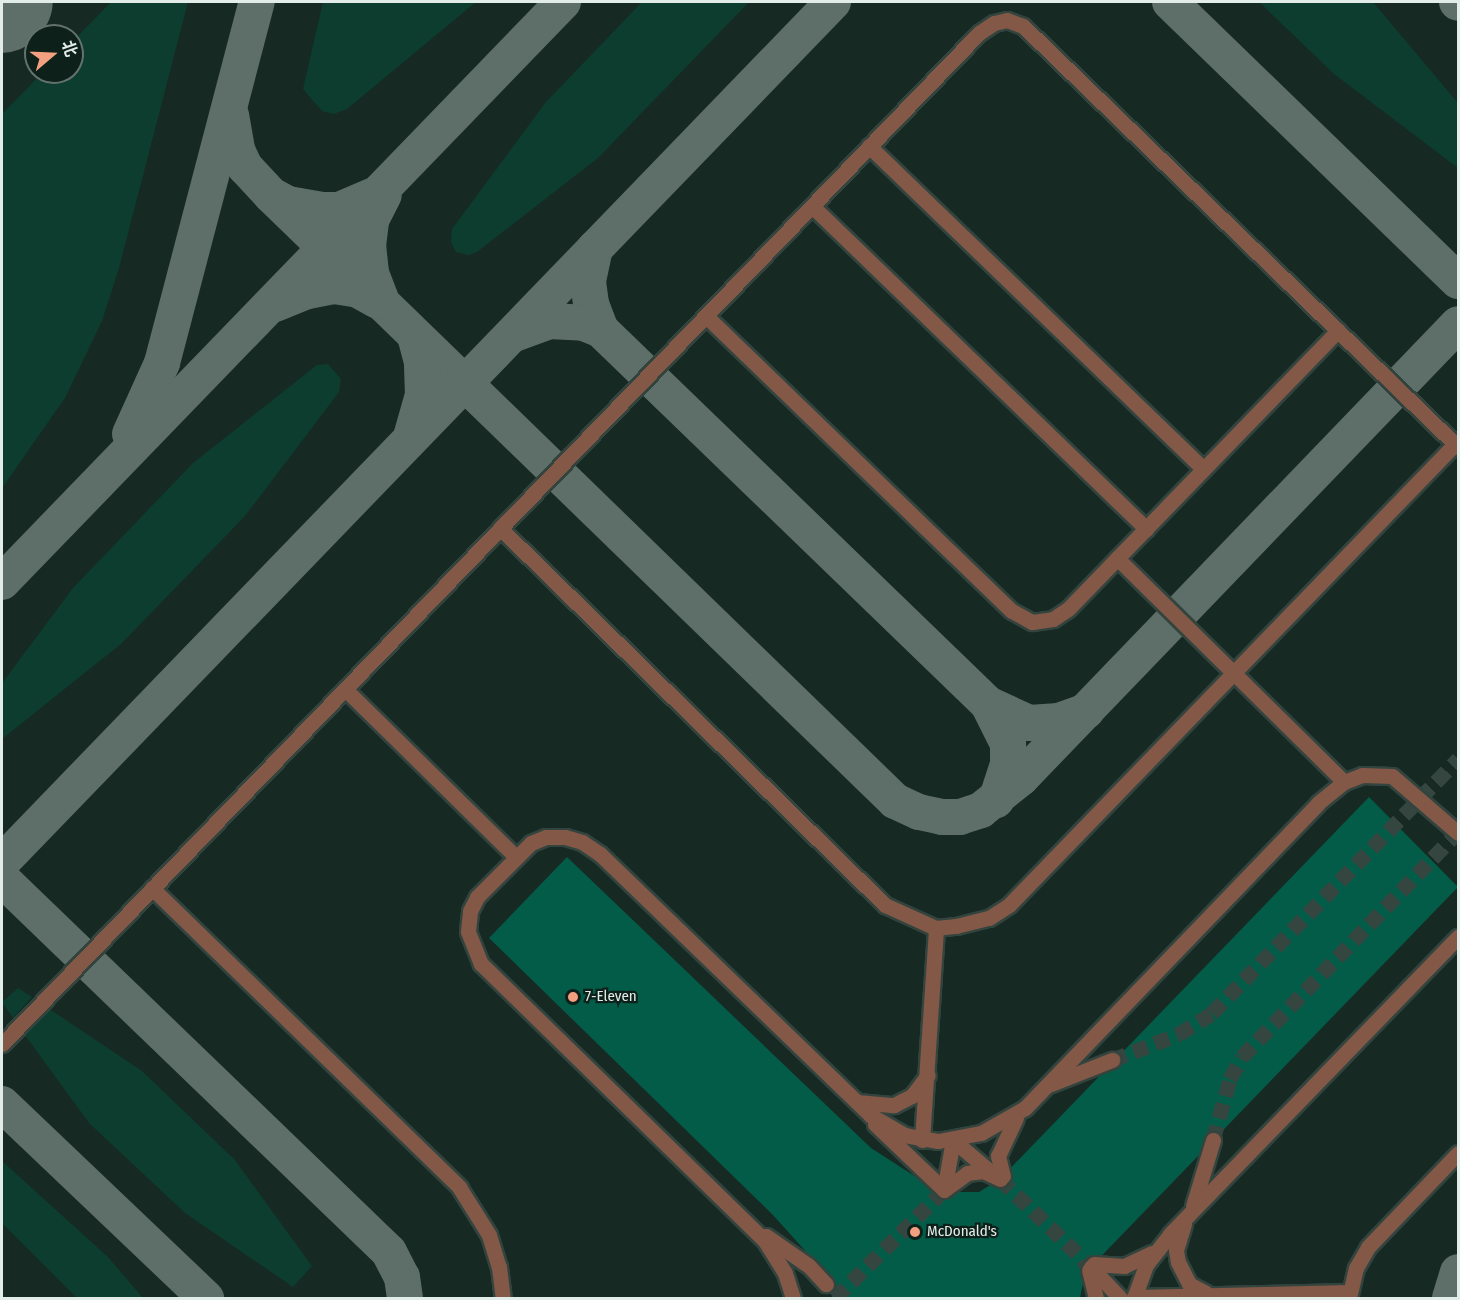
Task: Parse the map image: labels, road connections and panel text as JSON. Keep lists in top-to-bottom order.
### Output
{
  "places": ["7-Eleven", "McDonald's"],
  "north": "right"
}
